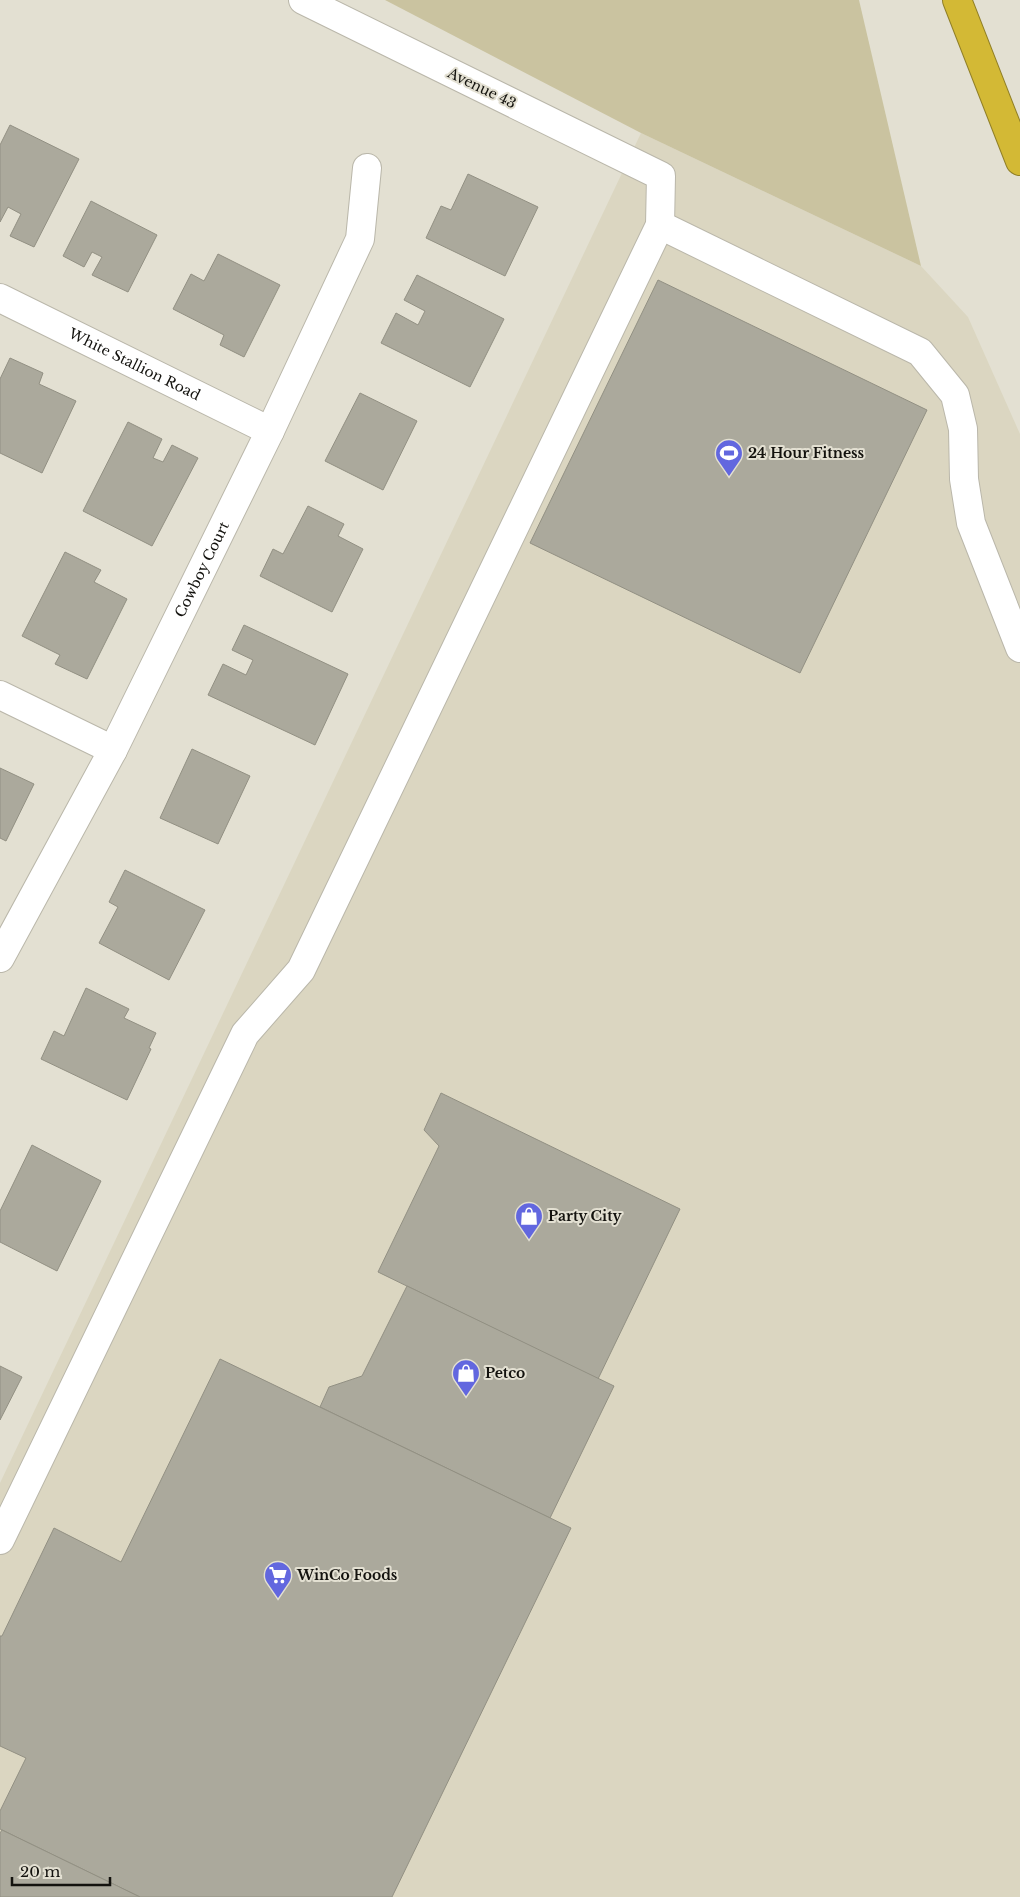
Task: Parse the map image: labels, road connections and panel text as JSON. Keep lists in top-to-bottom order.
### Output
{
  "streets": {
    "street": ["Avenue 43", "White Stallion Road", "Cowboy Court"]
  },
  "crossings": [
    ["White Stallion Road", "Cowboy Court"]
  ],
  "places": {
    "sports": ["24 Hour Fitness"],
    "shop": ["Party City", "Petco"],
    "supermarket": ["WinCo Foods"]
  },
  "scale_bar": "20 m"
}
